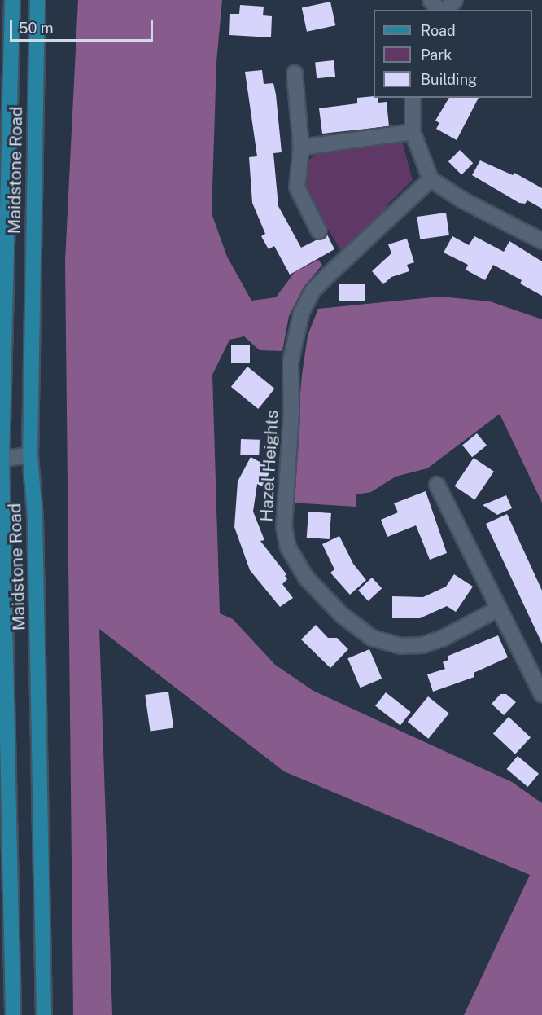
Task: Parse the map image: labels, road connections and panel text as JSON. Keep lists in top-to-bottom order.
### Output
{
  "streets": {
    "main road": ["Maidstone Road"],
    "street": ["Hazel Heights"]
  },
  "legend": ["Road", "Park", "Building"],
  "scale_bar": "50 m"
}
